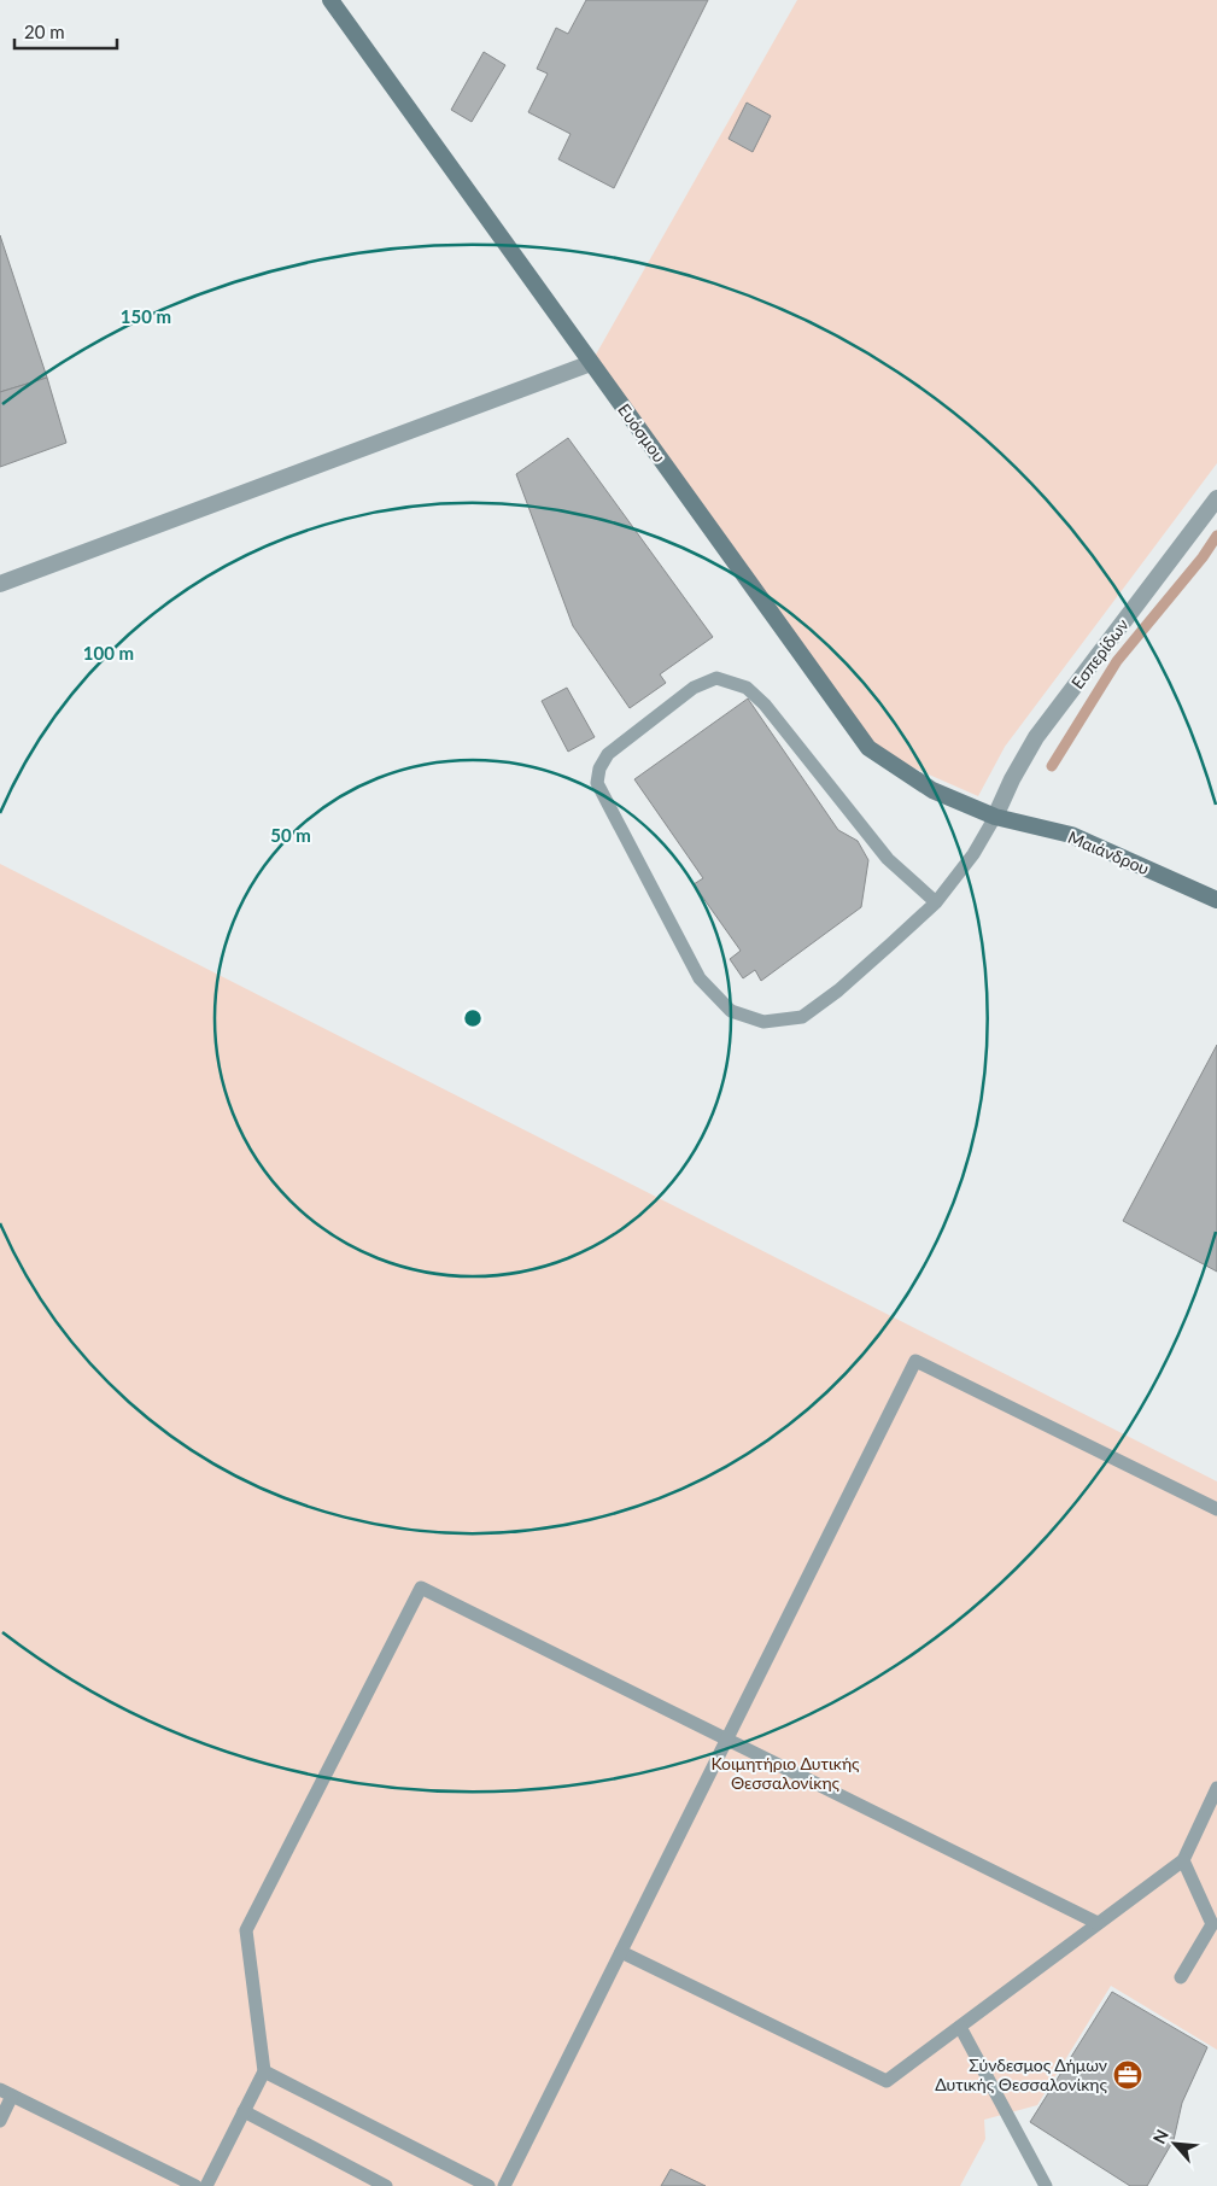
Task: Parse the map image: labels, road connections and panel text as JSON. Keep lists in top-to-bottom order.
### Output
{
  "streets": {
    "main road": ["Ευόσμου", "Μαιάνδρου"],
    "street": ["Εσπερίδων"]
  },
  "crossings": [
    ["Ευόσμου", "Εσπερίδων"],
    ["Ευόσμου", "Μαιάνδρου"],
    ["Εσπερίδων", "Μαιάνδρου"]
  ],
  "parks": ["Κοιμητήριο Δυτικής Θεσσαλονίκης"],
  "places": {
    "office": ["Σύνδεσμος Δήμων Δυτικής Θεσσαλονίκης"]
  },
  "scale_bar": "20 m",
  "north": "top left",
  "rings": ["150 m", "100 m", "50 m"]
}
